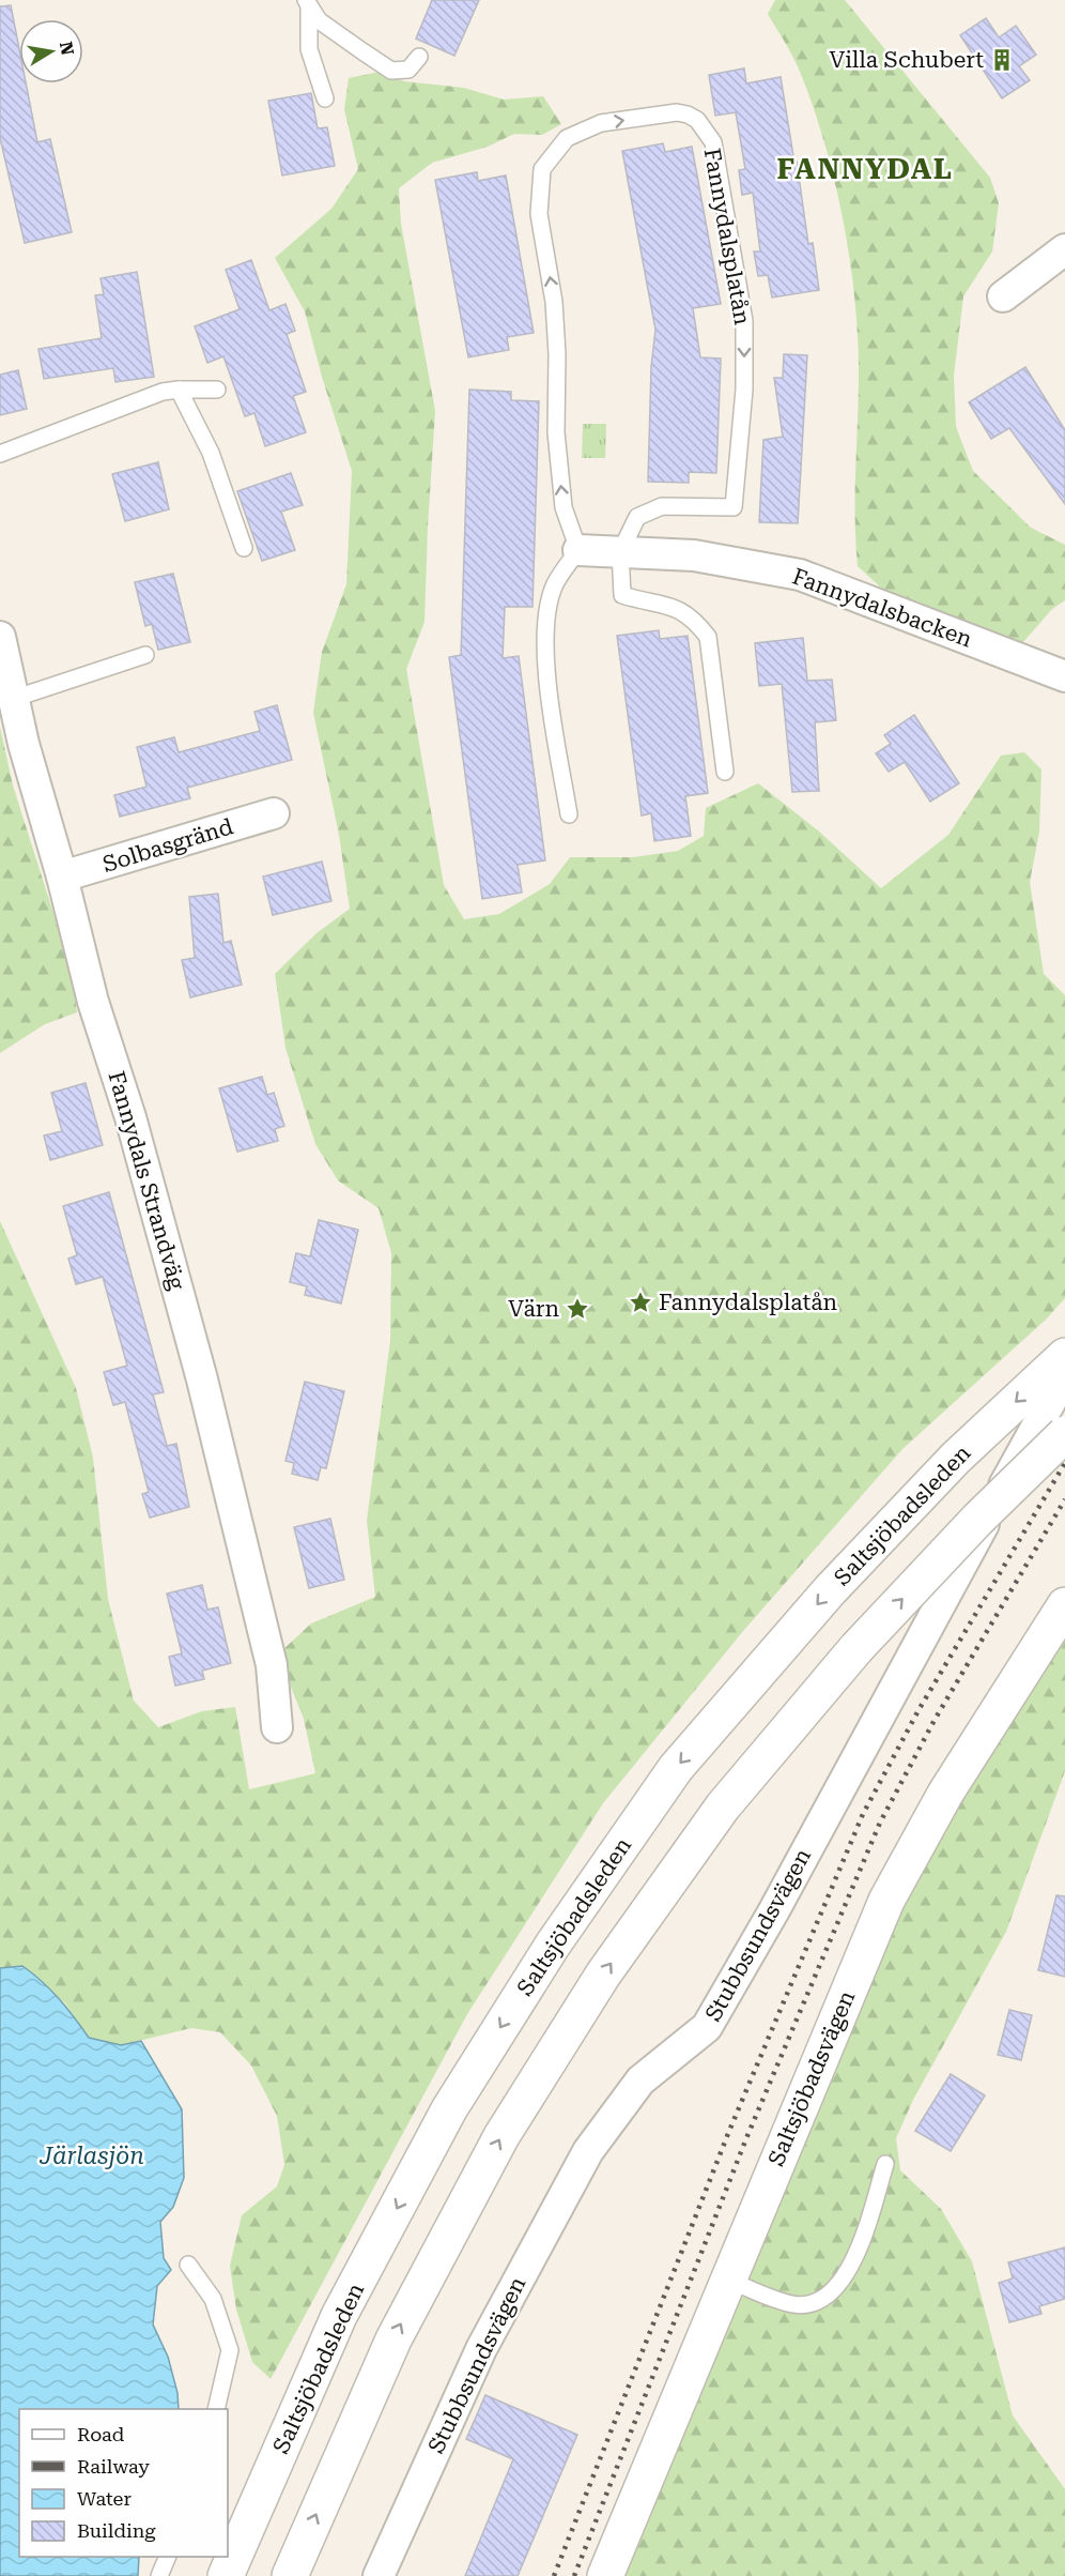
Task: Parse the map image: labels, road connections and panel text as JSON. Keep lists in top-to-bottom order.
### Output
{
  "streets": {
    "main road": ["Saltsjöbadsleden", "Saltsjöbadsvägen"],
    "street": [
      "Fannydalsbacken",
      "Solbasgränd",
      "Fannydals Strandväg",
      "Stubbsundsvägen"
    ],
    "lane": ["Fannydalsplatån"]
  },
  "crossings": [
    ["Fannydalsplatån", "Fannydalsbacken"],
    ["Solbasgränd", "Fannydals Strandväg"]
  ],
  "districts": ["FANNYDAL"],
  "water": ["Järlasjön"],
  "places": {
    "building": ["Villa Schubert"],
    "place": ["Fannydalsplatån", "Värn"]
  },
  "legend": [
    "Road",
    "Railway",
    "Water",
    "Building"
  ],
  "north": "right"
}
